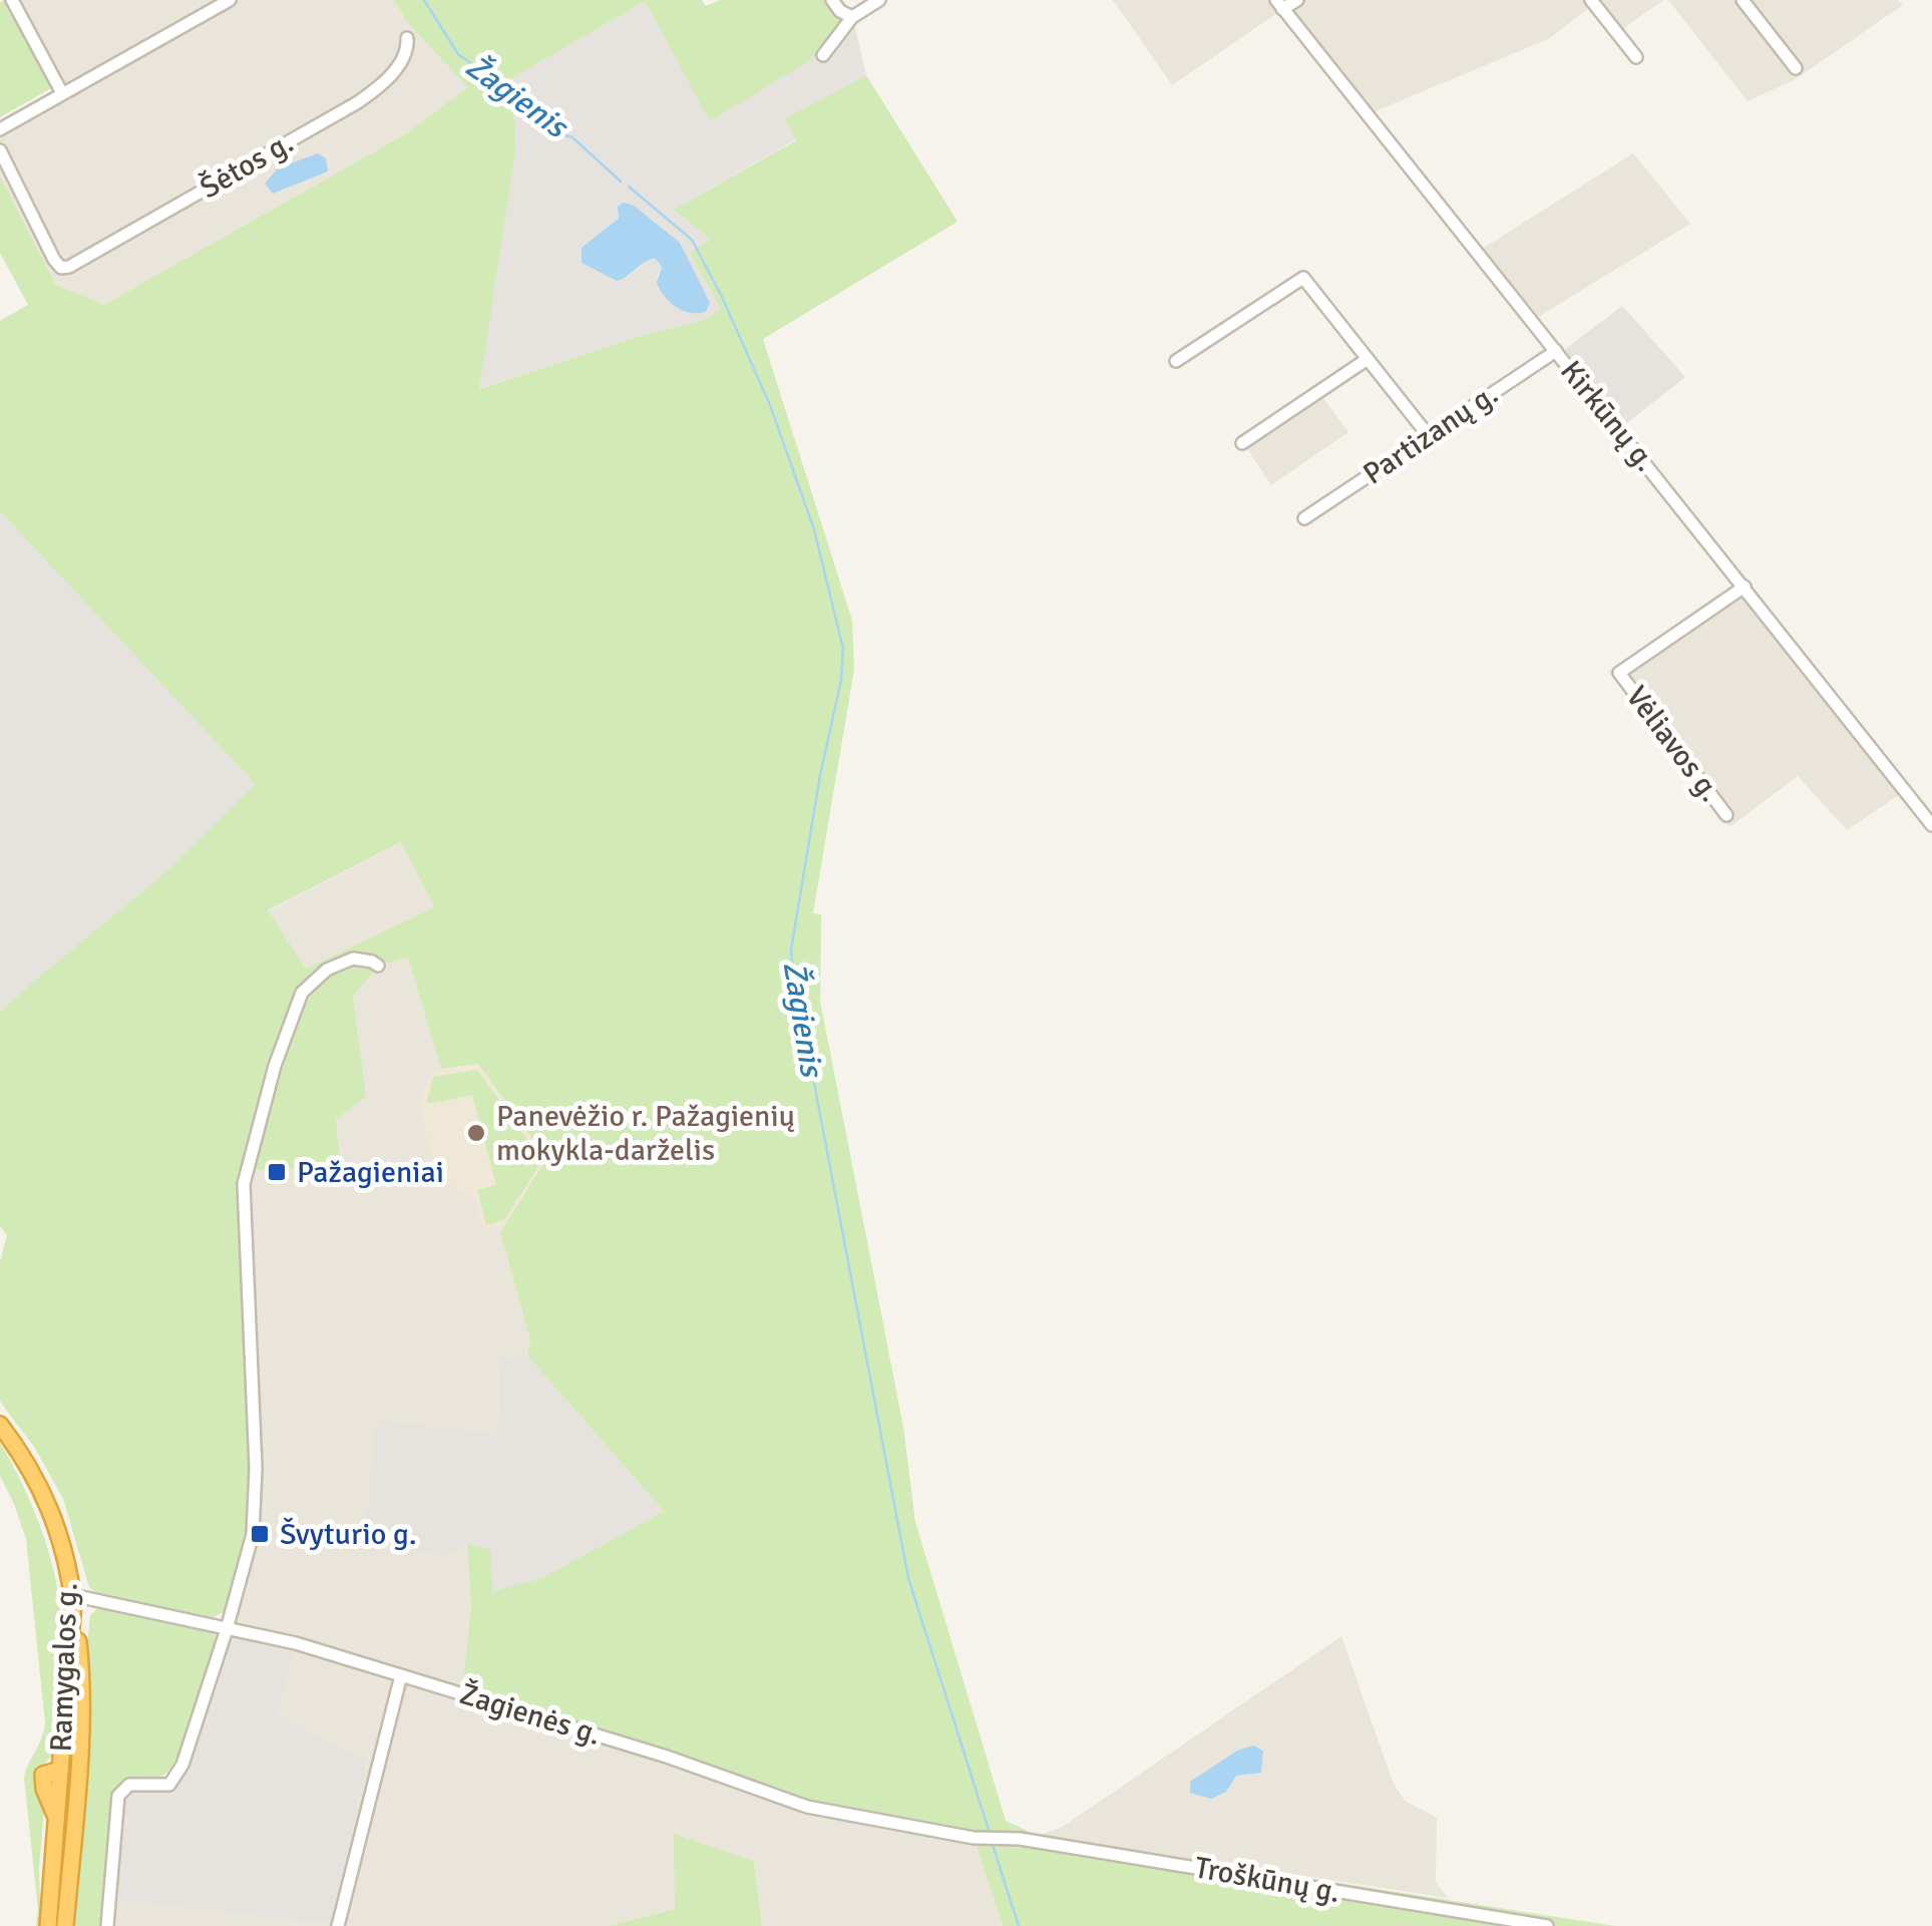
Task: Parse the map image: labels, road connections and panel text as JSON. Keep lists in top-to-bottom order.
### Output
{
  "streets": {
    "highway": ["Ramygalos g."],
    "street": [
      "Šėtos g.",
      "Kirkūnų g.",
      "Partizanų g.",
      "Vėliavos g.",
      "Žagienės g.",
      "Troškūnų g."
    ]
  },
  "crossings": [
    ["Kirkūnų g.", "Partizanų g."],
    ["Kirkūnų g.", "Vėliavos g."],
    ["Ramygalos g.", "Žagienės g."],
    ["Žagienės g.", "Troškūnų g."]
  ],
  "water": ["Žagienis"],
  "places": {
    "other": ["Panevėžio r. Pažagienių mokykla-darželis"],
    "transit": ["Pažagieniai", "Švyturio g."]
  }
}
